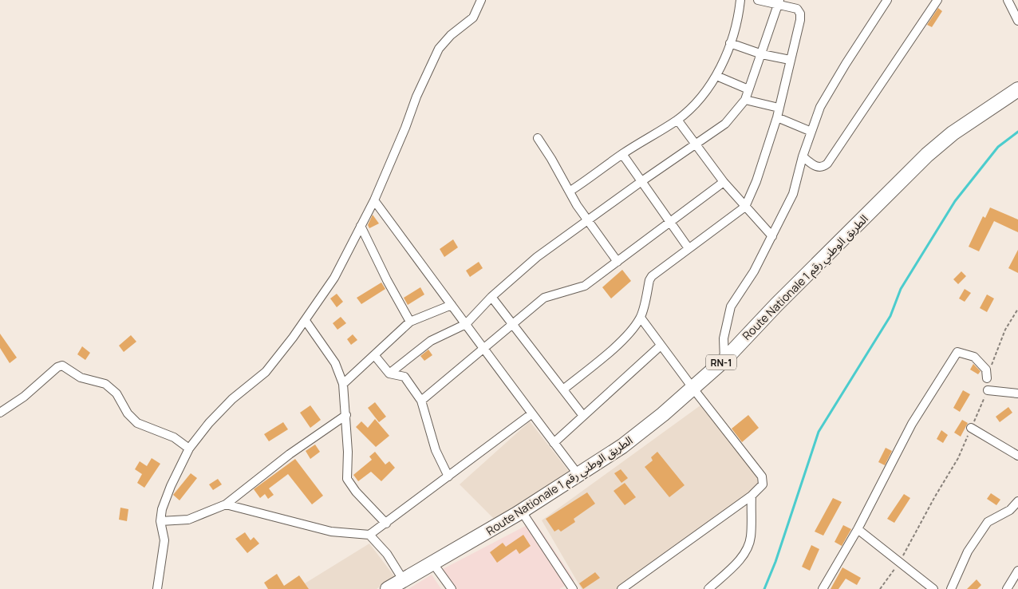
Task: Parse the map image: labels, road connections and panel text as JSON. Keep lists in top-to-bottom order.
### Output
{
  "streets": {
    "highway": ["Route Nationale الطريق الوطني رقم 1", "RN-1"]
  }
}
